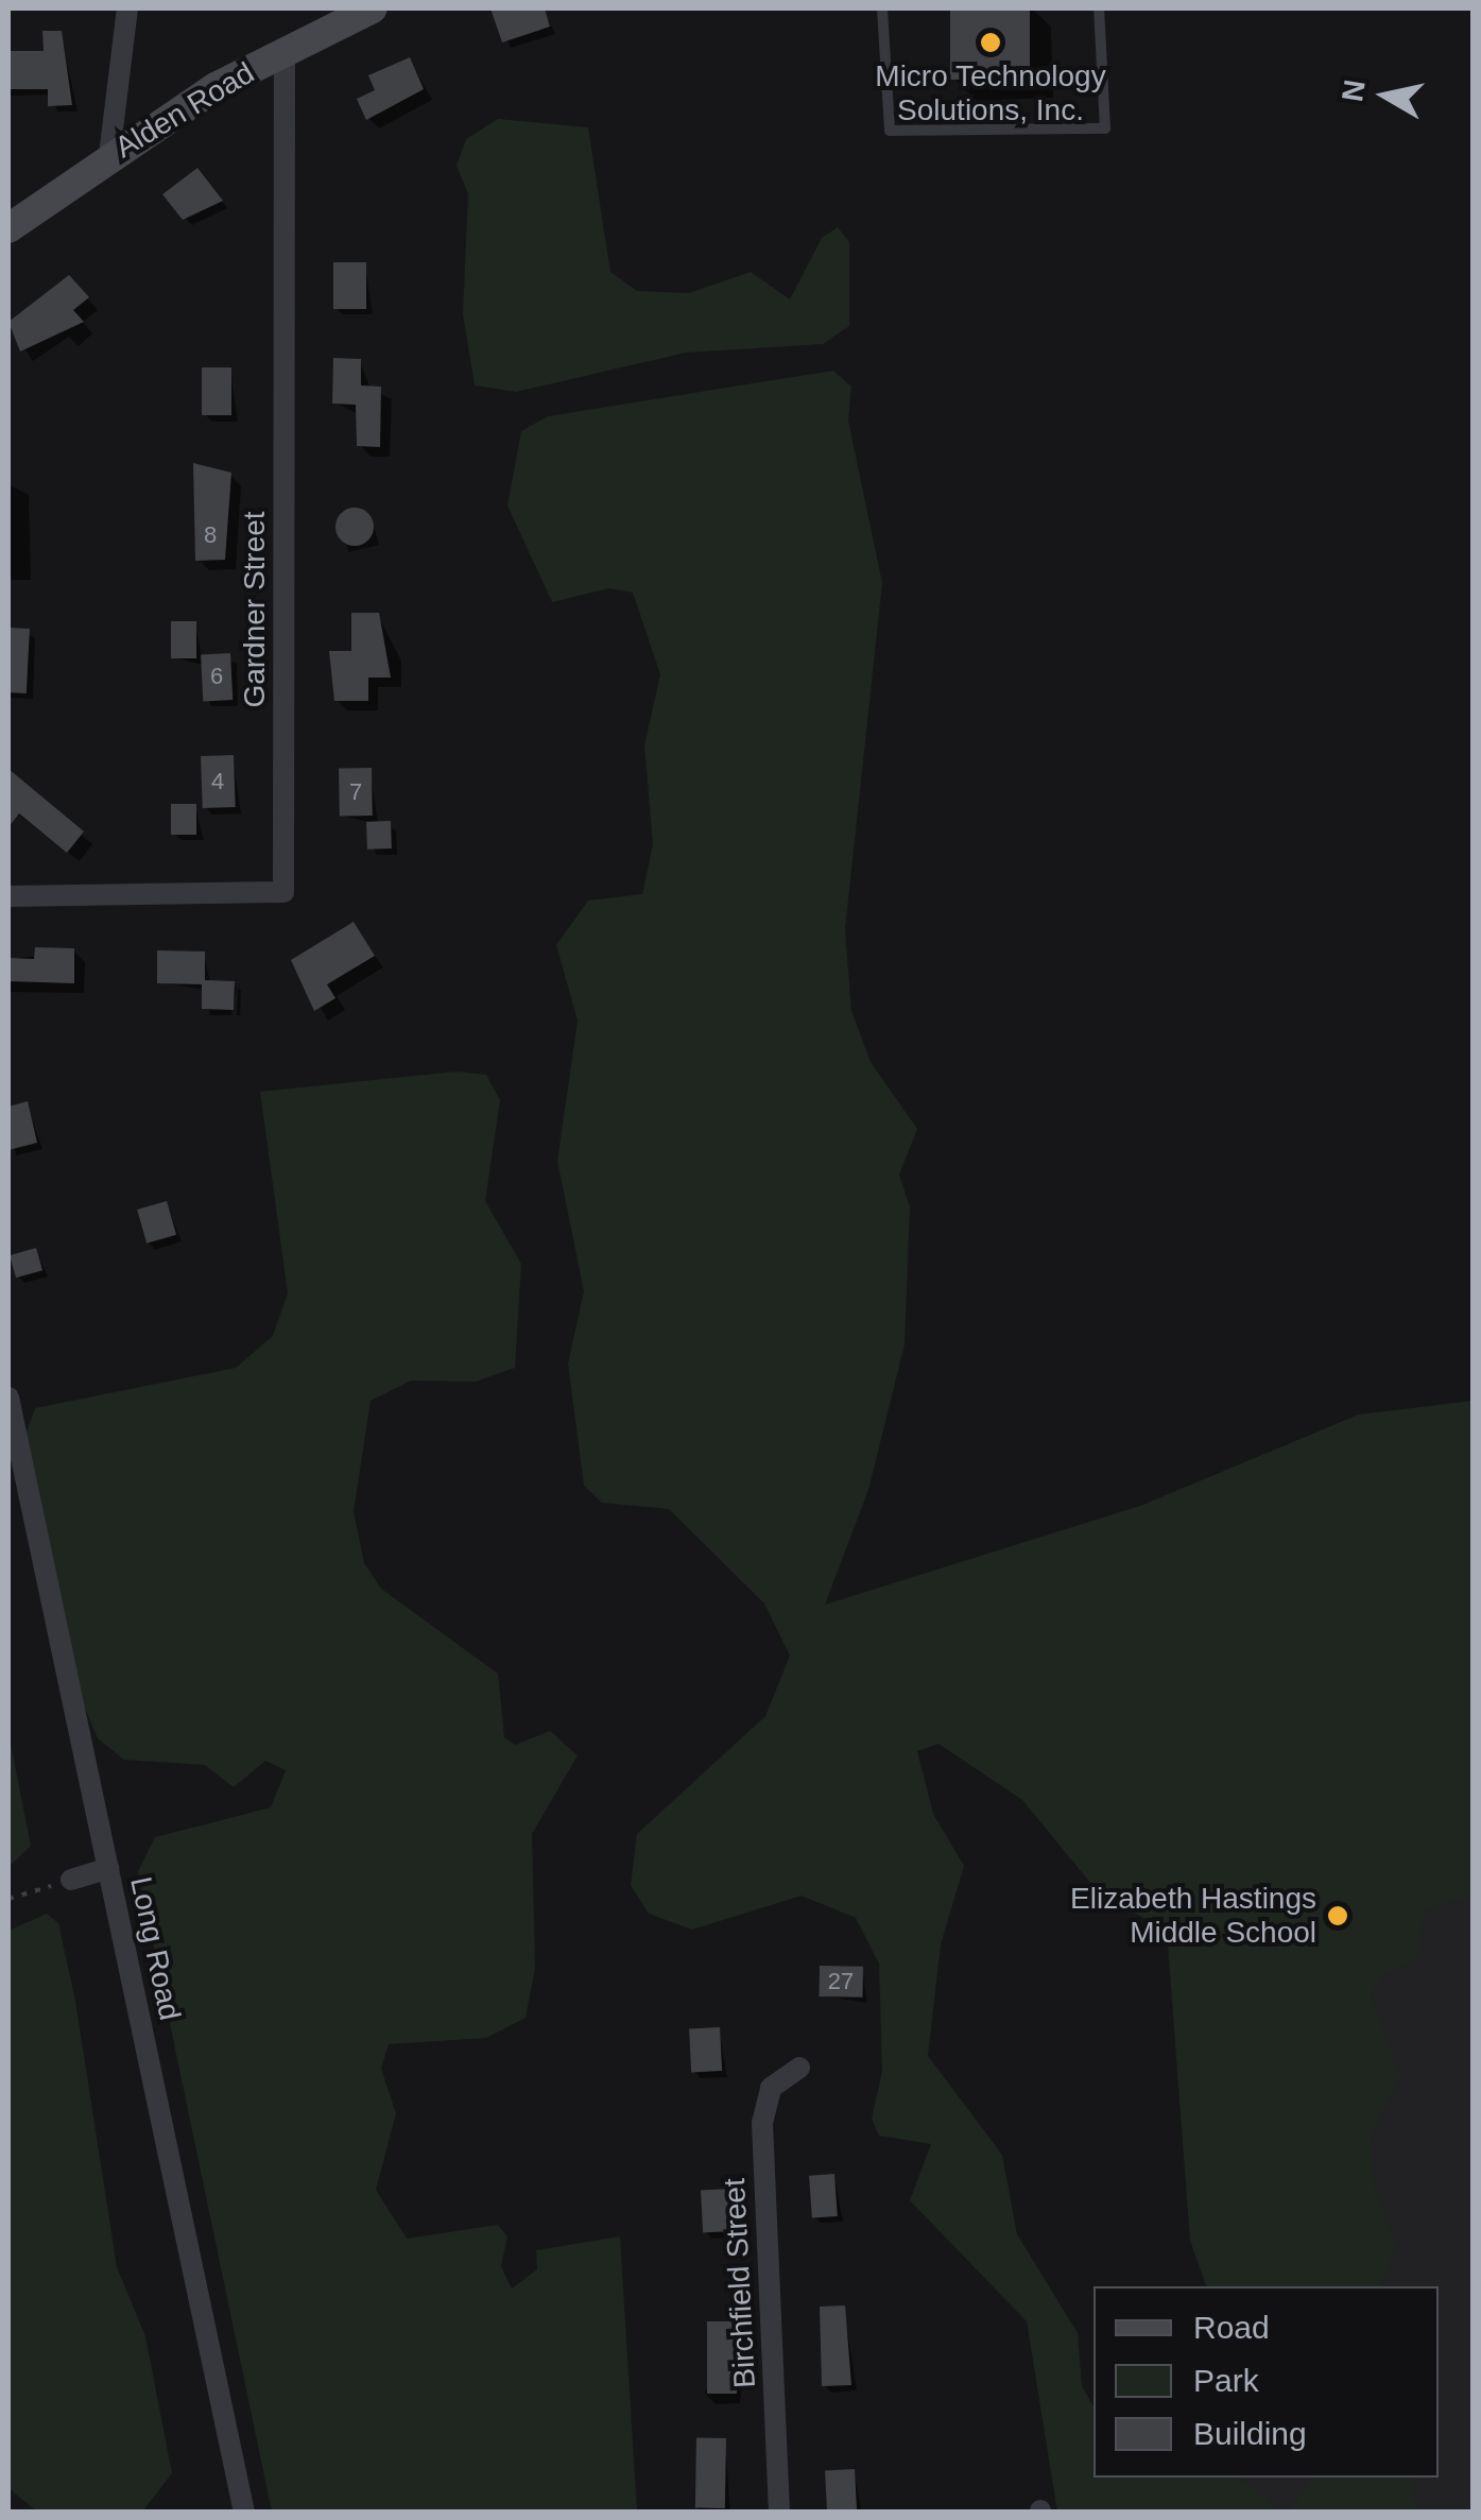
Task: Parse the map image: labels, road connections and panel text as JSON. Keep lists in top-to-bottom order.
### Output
{
  "streets": {
    "main road": ["Alden Road"],
    "street": ["Gardner Street", "Long Road", "Birchfield Street"]
  },
  "crossings": [
    ["Alden Road", "Gardner Street"]
  ],
  "places": ["Micro Technology Solutions, Inc.", "Elizabeth Hastings Middle School"],
  "house_numbers": [
    "8",
    "6",
    "4",
    "7",
    "27"
  ],
  "legend": ["Road", "Park", "Building"],
  "north": "left"
}
